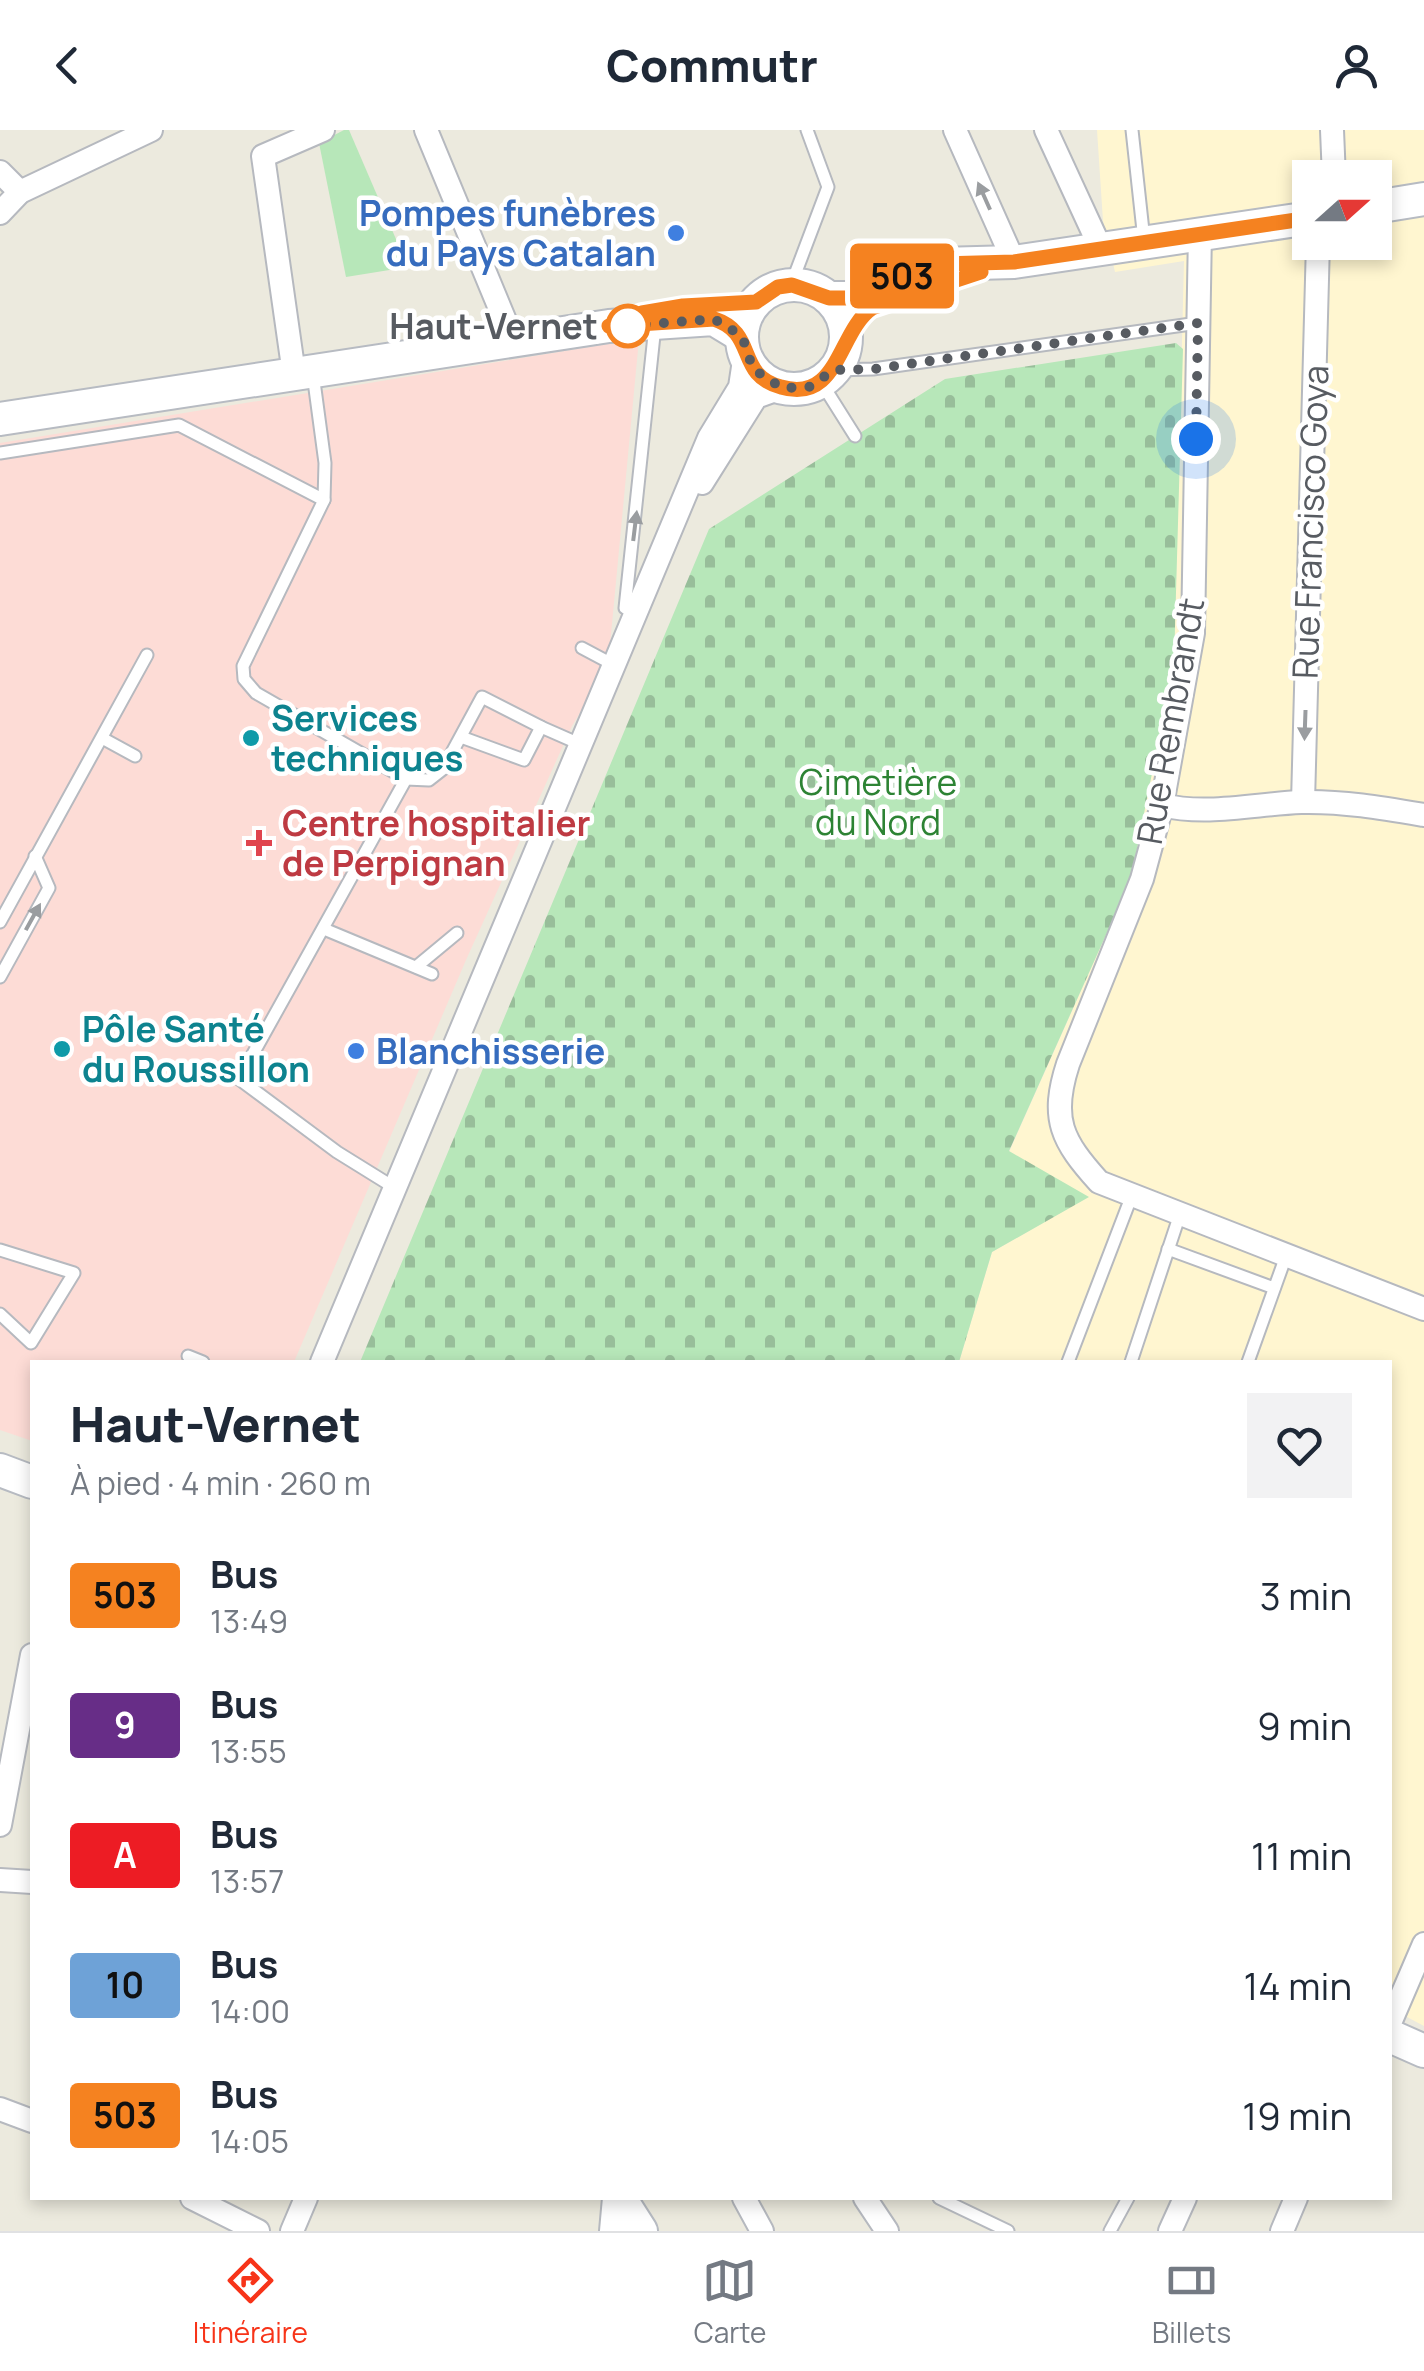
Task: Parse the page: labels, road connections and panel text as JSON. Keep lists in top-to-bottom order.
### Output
{
  "streets": {
    "street": ["Rue Francisco Goya", "Rue Rembrandt"]
  },
  "one_way": ["Rue Francisco Goya"],
  "parks": ["Cimetière du Nord"],
  "places": {
    "other": [
      "Pompes funèbres du Pays Catalan",
      "Haut-Vernet",
      "Services techniques",
      "Pôle Santé du Roussillon",
      "Blanchisserie"
    ],
    "health": ["Centre hospitalier de Perpignan"]
  },
  "lines": ["bus line 503"],
  "north": "right",
  "page": {
    "header": "Commutr",
    "on_map": "503",
    "heading": ["Haut-Vernet", "À pied · 4 min · 260 m"],
    "list": [
      {
        "mark": "503",
        "name": "Bus",
        "note": "13:49",
        "value": "3 min"
      },
      {
        "mark": "9",
        "name": "Bus",
        "note": "13:55",
        "value": "9 min"
      },
      {
        "mark": "A",
        "name": "Bus",
        "note": "13:57",
        "value": "11 min"
      },
      {
        "mark": "10",
        "name": "Bus",
        "note": "14:00",
        "value": "14 min"
      },
      {
        "mark": "503",
        "name": "Bus",
        "note": "14:05",
        "value": "19 min"
      }
    ],
    "tabs": ["Itinéraire", "Carte", "Billets"]
  }
}
